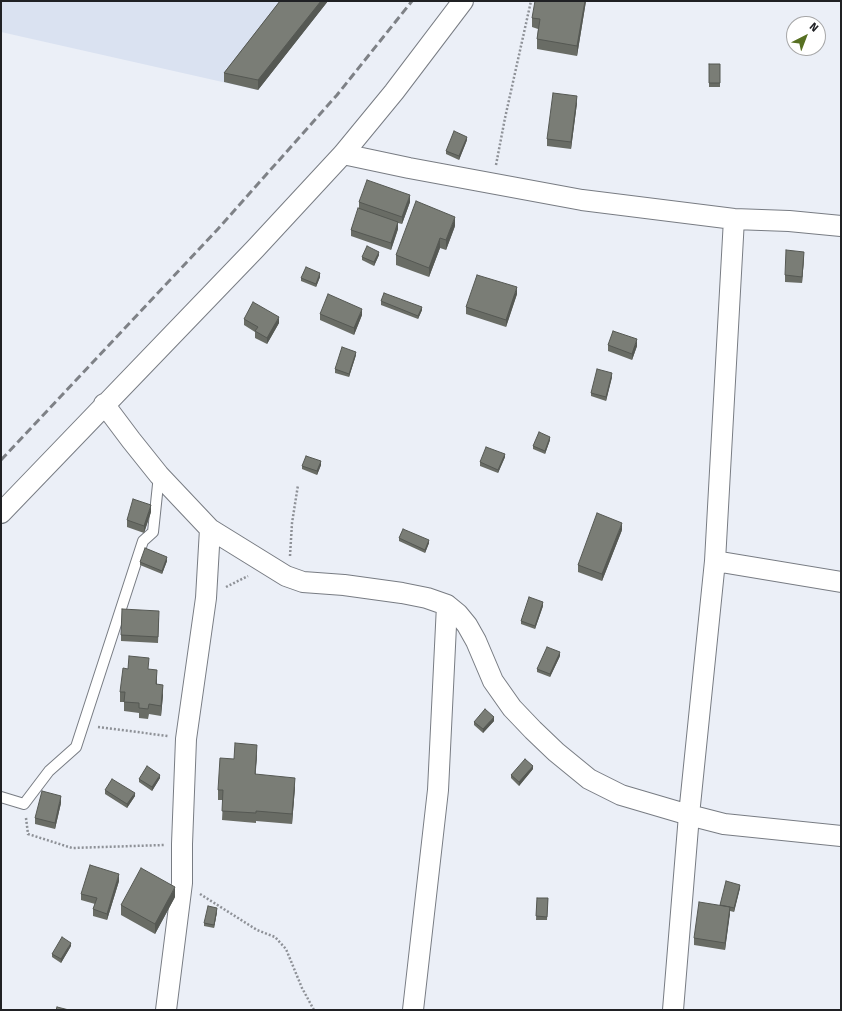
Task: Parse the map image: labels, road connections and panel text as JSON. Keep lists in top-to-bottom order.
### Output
{
  "north": "top right"
}
